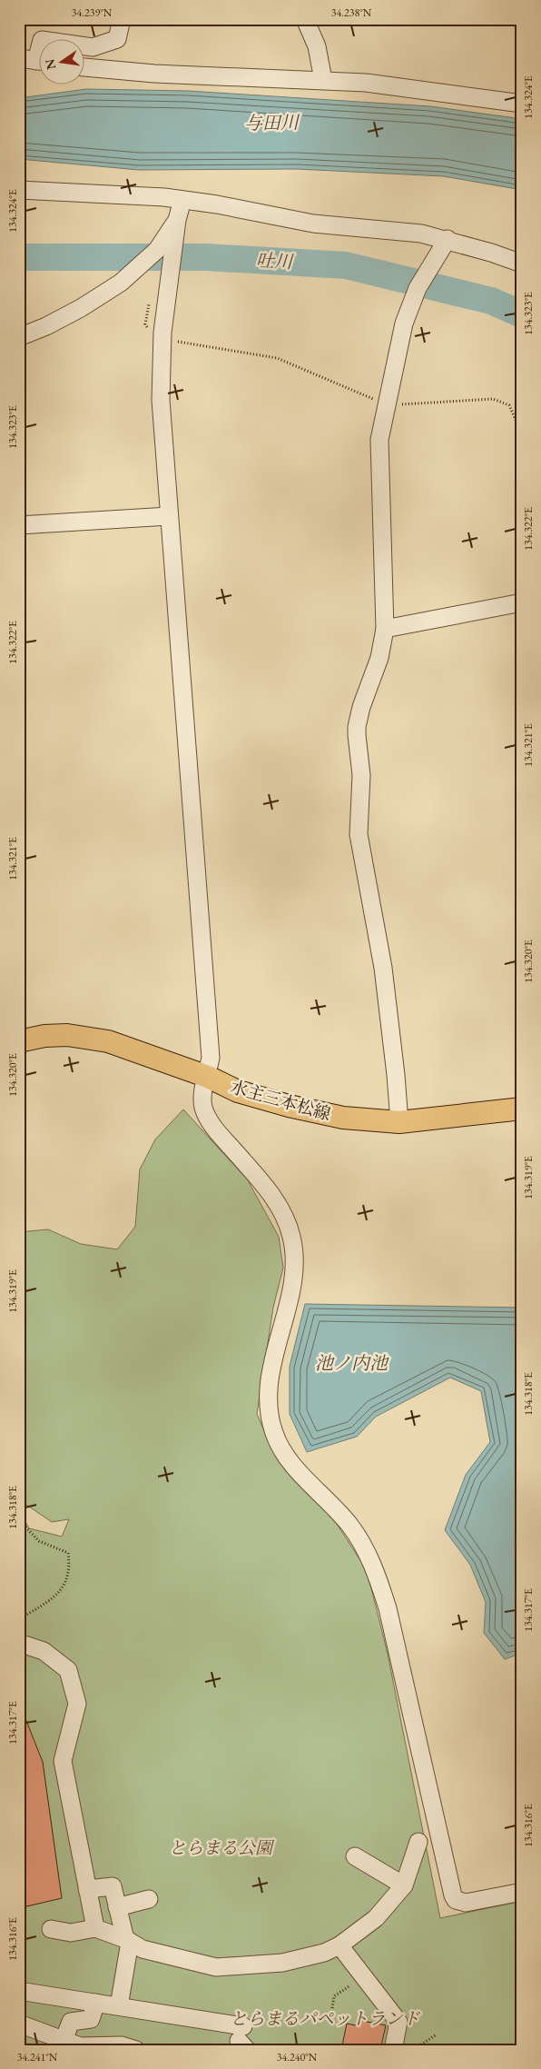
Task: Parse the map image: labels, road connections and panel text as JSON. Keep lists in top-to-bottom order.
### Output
{
  "streets": {
    "main road": ["水主三本松線"]
  },
  "water": ["与田川", "吐川", "池ノ内池"],
  "parks": ["とらまる公園", "とらまるパペットランド"],
  "north": "left",
  "coordinates": [
    "34.239°N",
    "34.238°N",
    "134.324°E",
    "134.323°E",
    "134.322°E",
    "134.321°E",
    "134.320°E",
    "134.319°E",
    "134.318°E",
    "134.317°E",
    "134.316°E",
    "34.241°N",
    "34.240°N"
  ]
}
